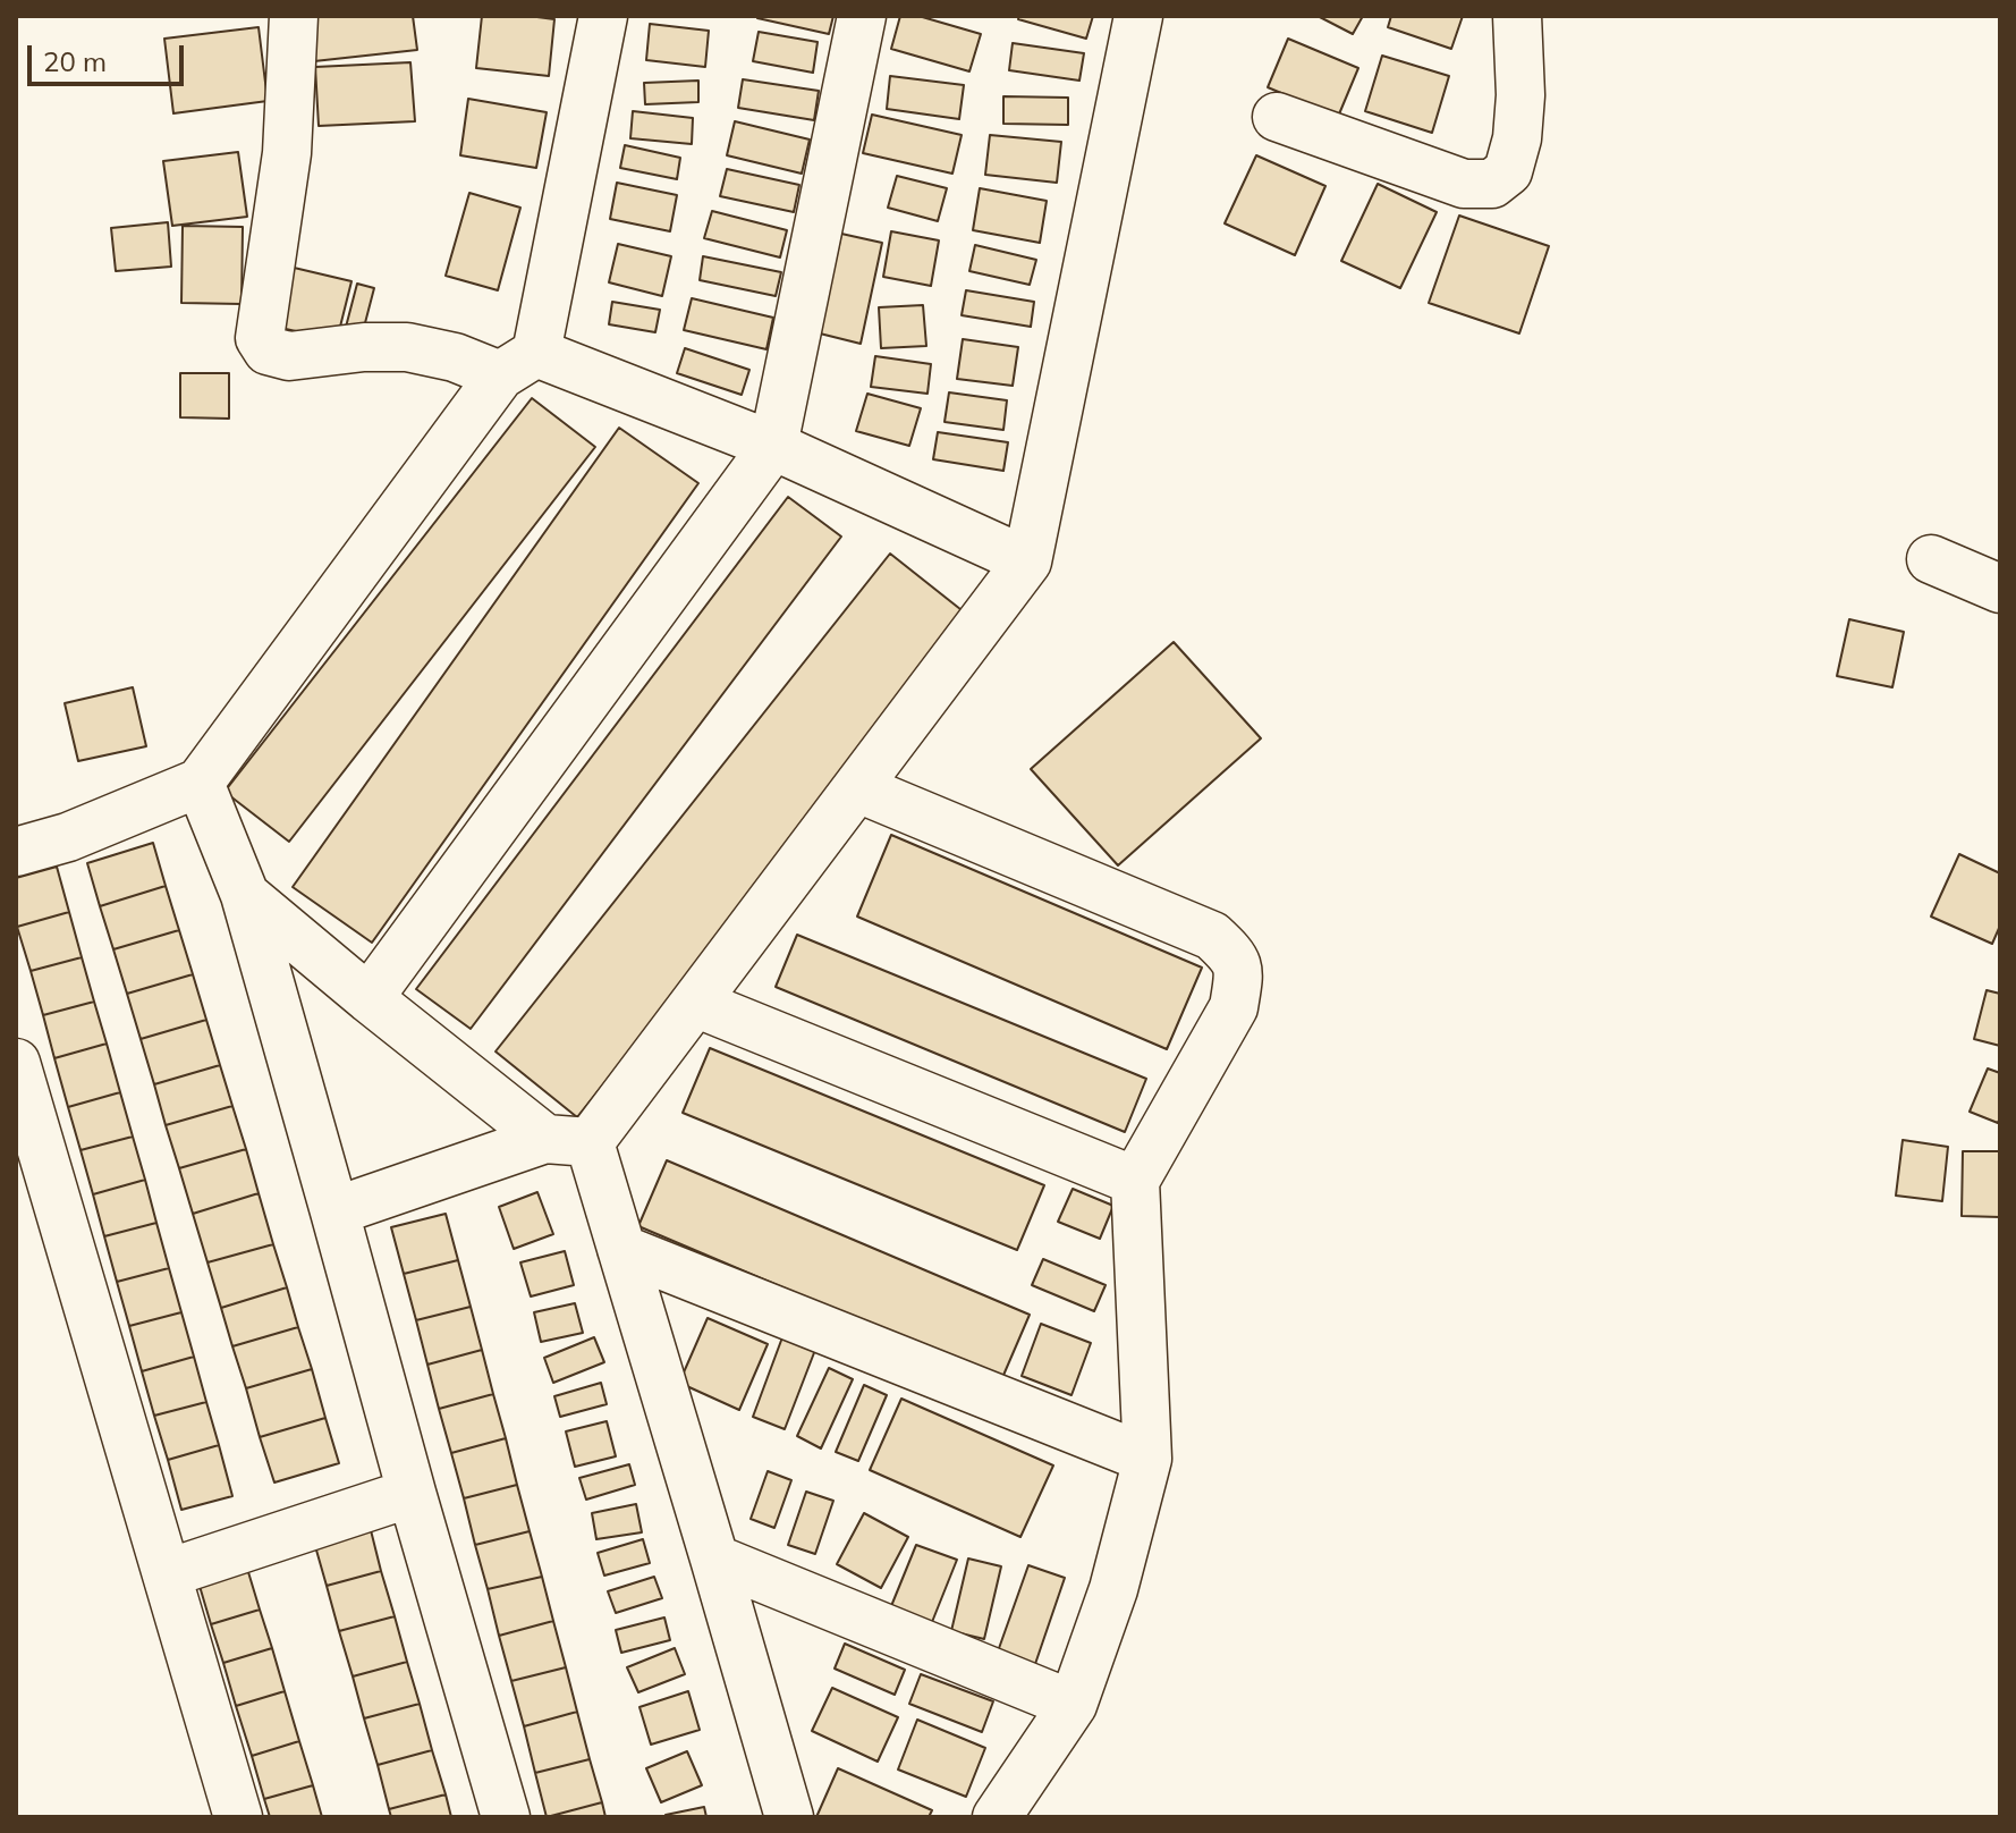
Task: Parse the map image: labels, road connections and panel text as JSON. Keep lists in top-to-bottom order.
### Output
{
  "scale_bar": "20 m"
}
